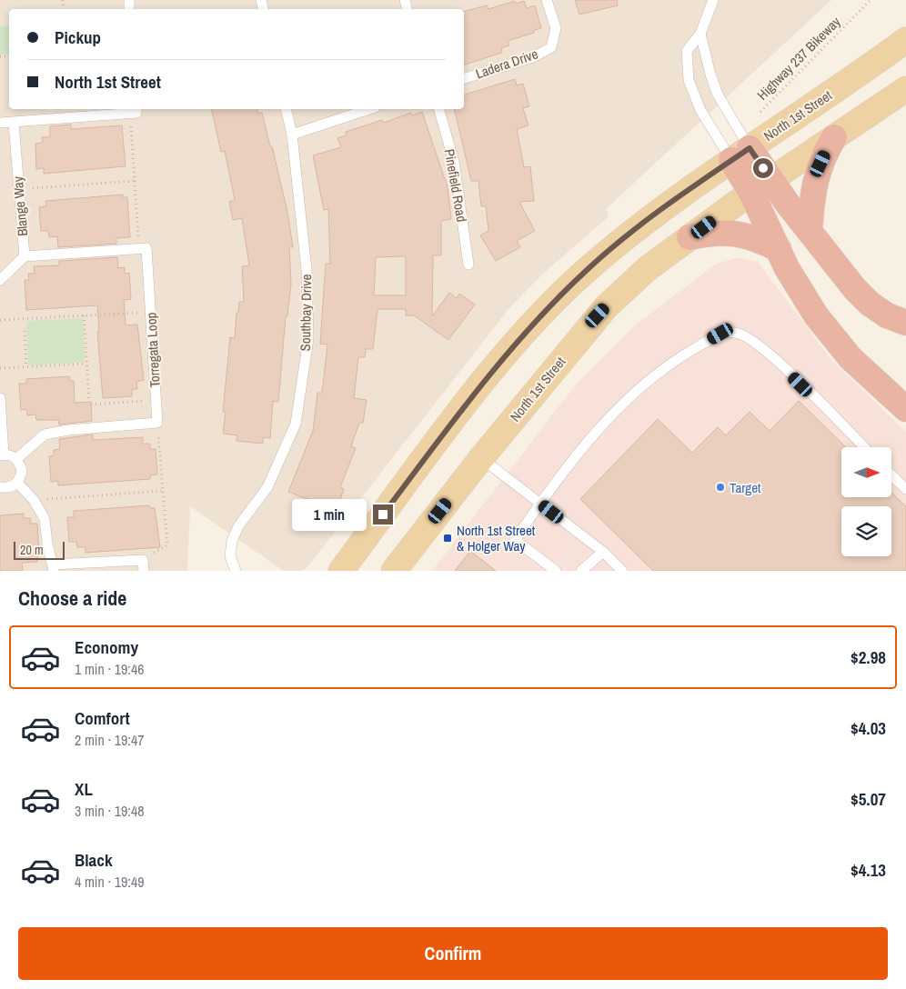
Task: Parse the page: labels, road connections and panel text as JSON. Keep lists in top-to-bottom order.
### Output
{
  "streets": {
    "main road": ["North 1st Street"],
    "lane": [
      "Ladera Drive",
      "Pinefield Road",
      "Blange Way",
      "Southbay Drive",
      "Torregata Loop"
    ],
    "path": ["Highway 237 Bikeway"]
  },
  "places": {
    "other": ["Target"],
    "transit": ["North 1st Street & Holger Way"]
  },
  "scale_bar": "20 m",
  "north": "right",
  "page": {
    "banner": ["Pickup", "North 1st Street"],
    "bubble": "1 min",
    "scale": "20 m",
    "heading": "Choose a ride",
    "list": [
      {
        "name": "Economy",
        "note": "1 min · 19:46",
        "value": "$2.98"
      },
      {
        "name": "Comfort",
        "note": "2 min · 19:47",
        "value": "$4.03"
      },
      {
        "name": "XL",
        "note": "3 min · 19:48",
        "value": "$5.07"
      },
      {
        "name": "Black",
        "note": "4 min · 19:49",
        "value": "$4.13"
      }
    ],
    "buttons": "Confirm"
  }
}
